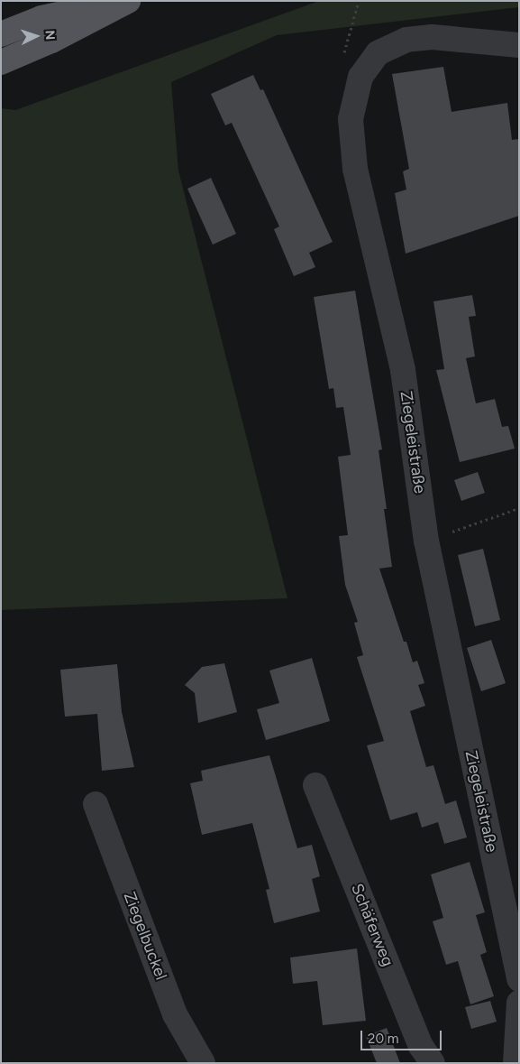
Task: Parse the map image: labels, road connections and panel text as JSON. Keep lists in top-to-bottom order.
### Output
{
  "streets": {
    "street": ["Ziegeleistraße", "Schäferweg", "Ziegelbuckel"]
  },
  "scale_bar": "20 m",
  "north": "right"
}
